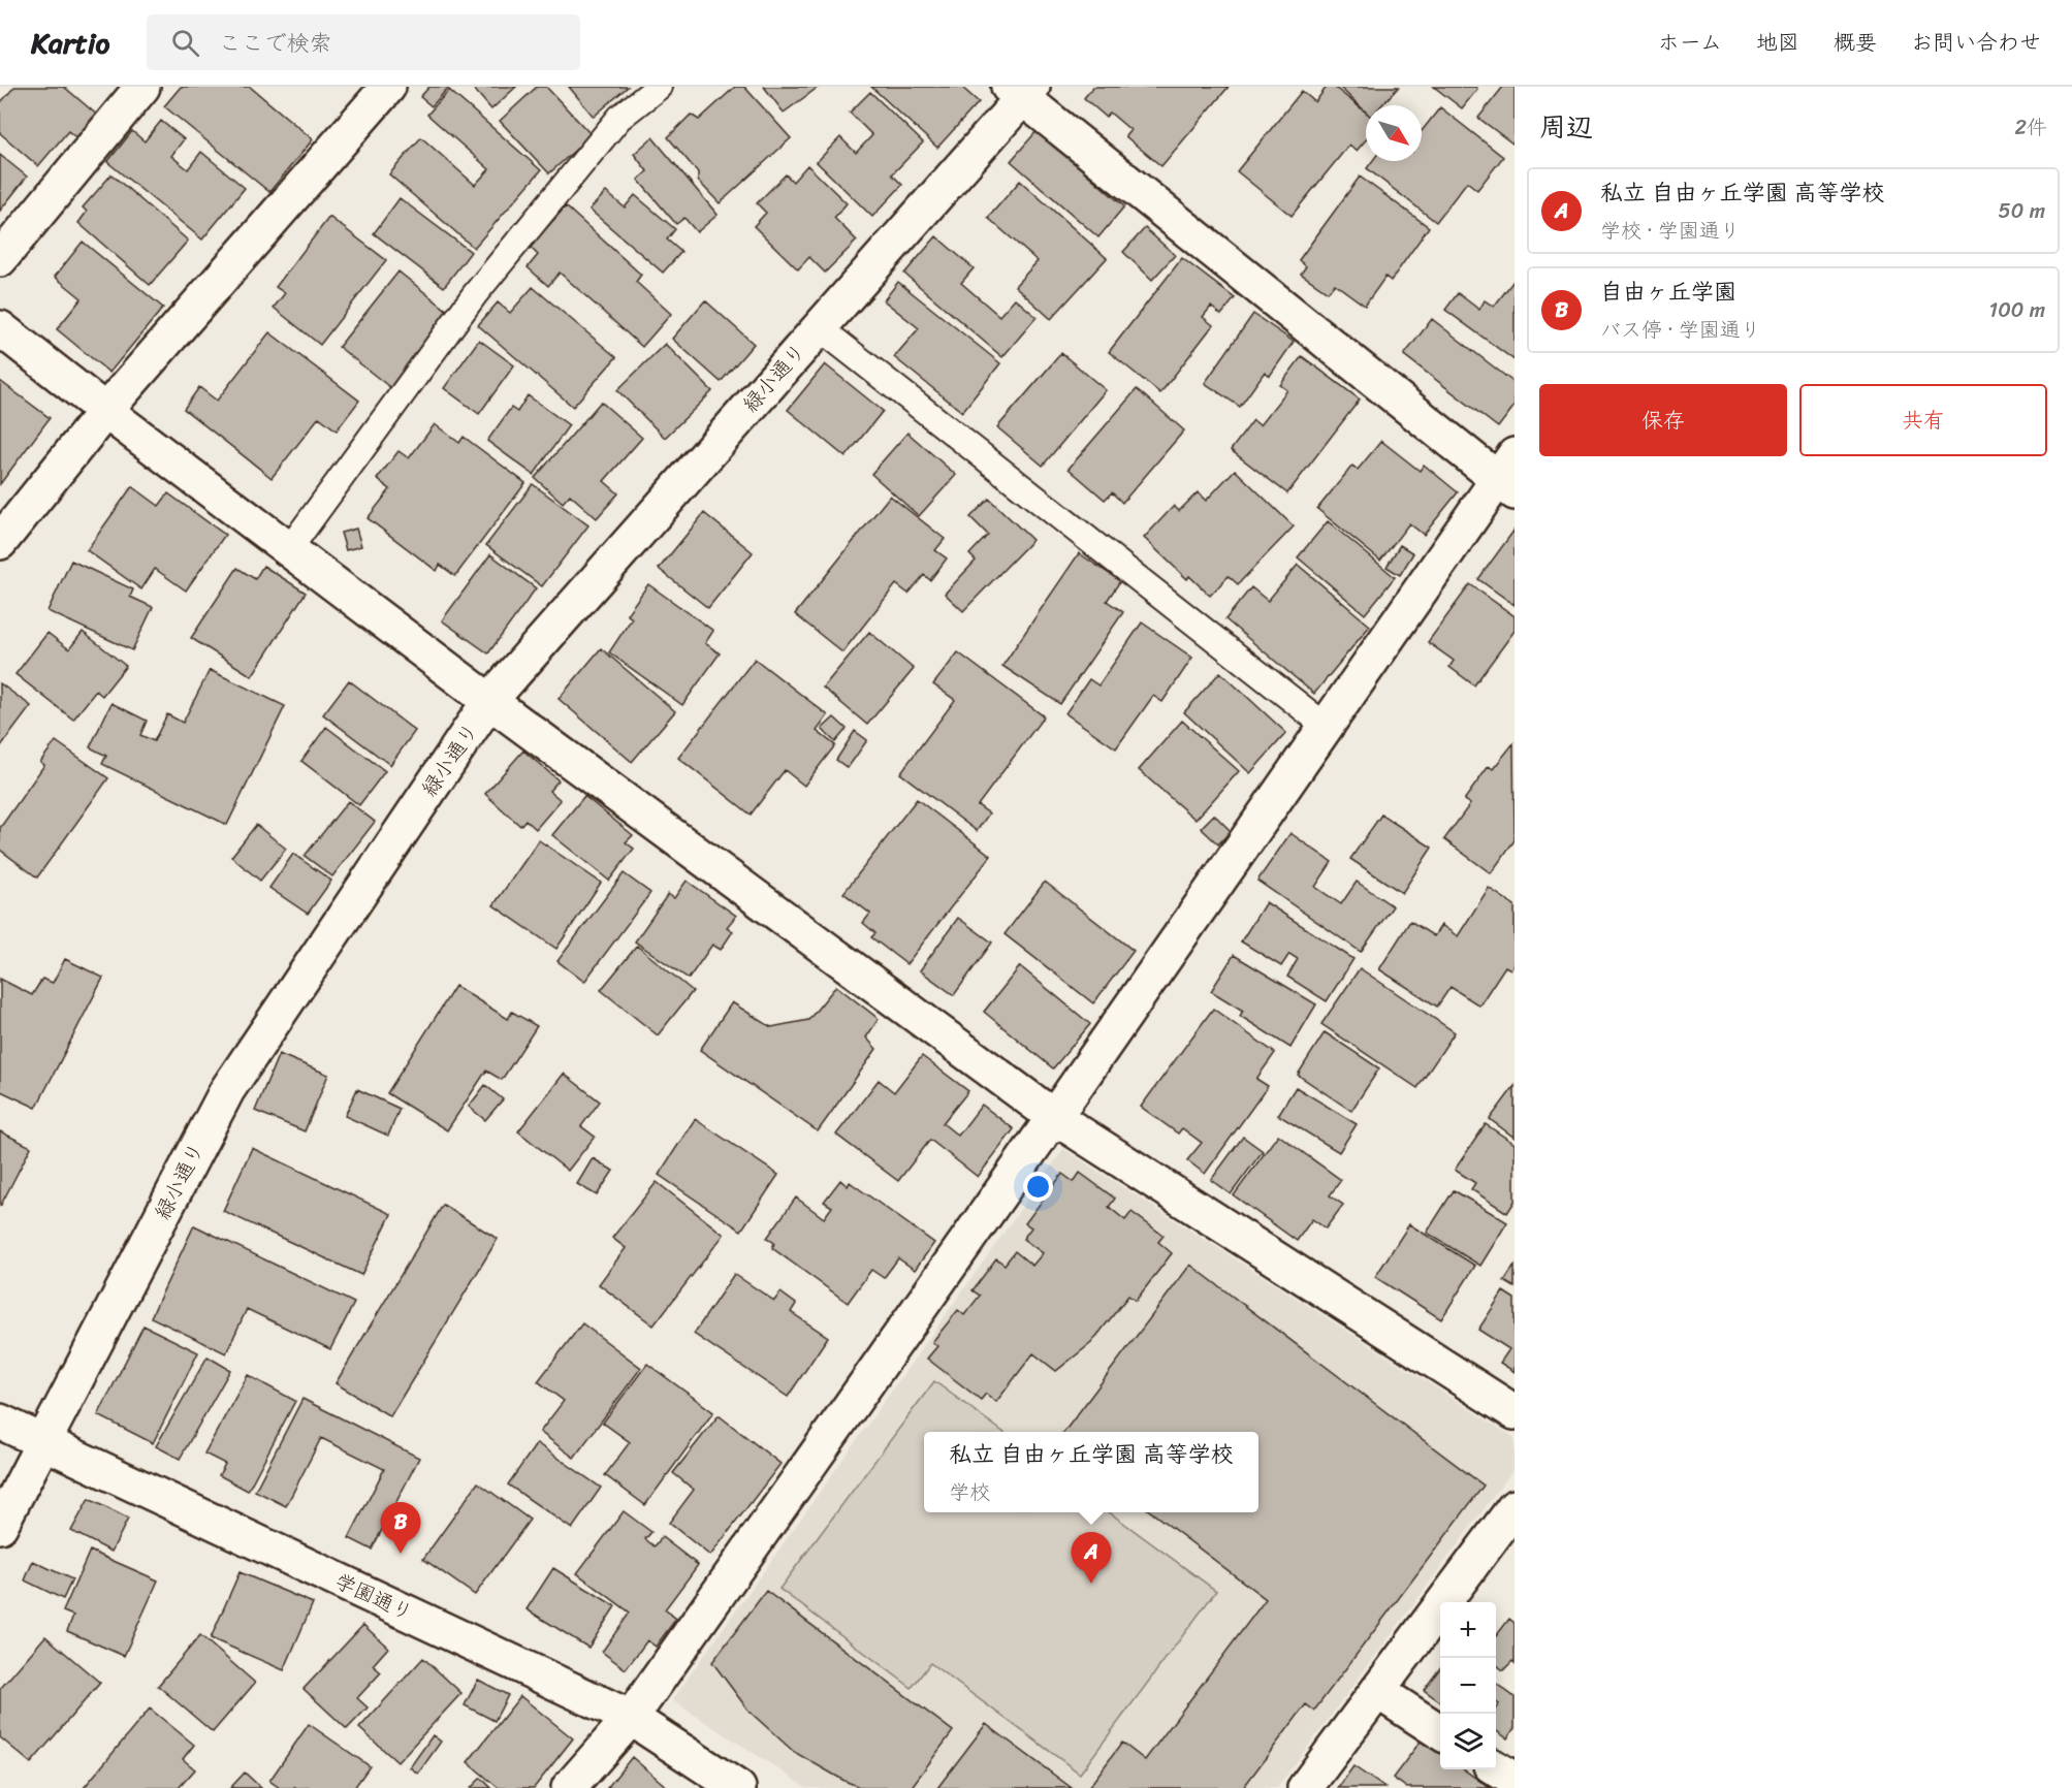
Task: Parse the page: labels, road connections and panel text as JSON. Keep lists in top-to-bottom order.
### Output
{
  "streets": {
    "street": ["緑小通り", "学園通り"]
  },
  "crossings": [
    ["緑小通り", "学園通り"]
  ],
  "north": "bottom right",
  "page": {
    "header": "Kartio",
    "search": "ここで検索",
    "nav": [
      "ホーム",
      "地図",
      "概要",
      "お問い合わせ"
    ],
    "heading": ["周辺", "2件"],
    "list": [
      {
        "mark": "A",
        "name": "私立 自由ヶ丘学園 高等学校",
        "note": "学校 · 学園通り",
        "value": "50 m"
      },
      {
        "mark": "B",
        "name": "自由ヶ丘学園",
        "note": "バス停 · 学園通り",
        "value": "100 m"
      }
    ],
    "buttons": ["保存", "共有"],
    "popup": ["私立 自由ヶ丘学園 高等学校", "学校"],
    "pins": ["B", "A"],
    "map_buttons": ["+", "−"]
  }
}
